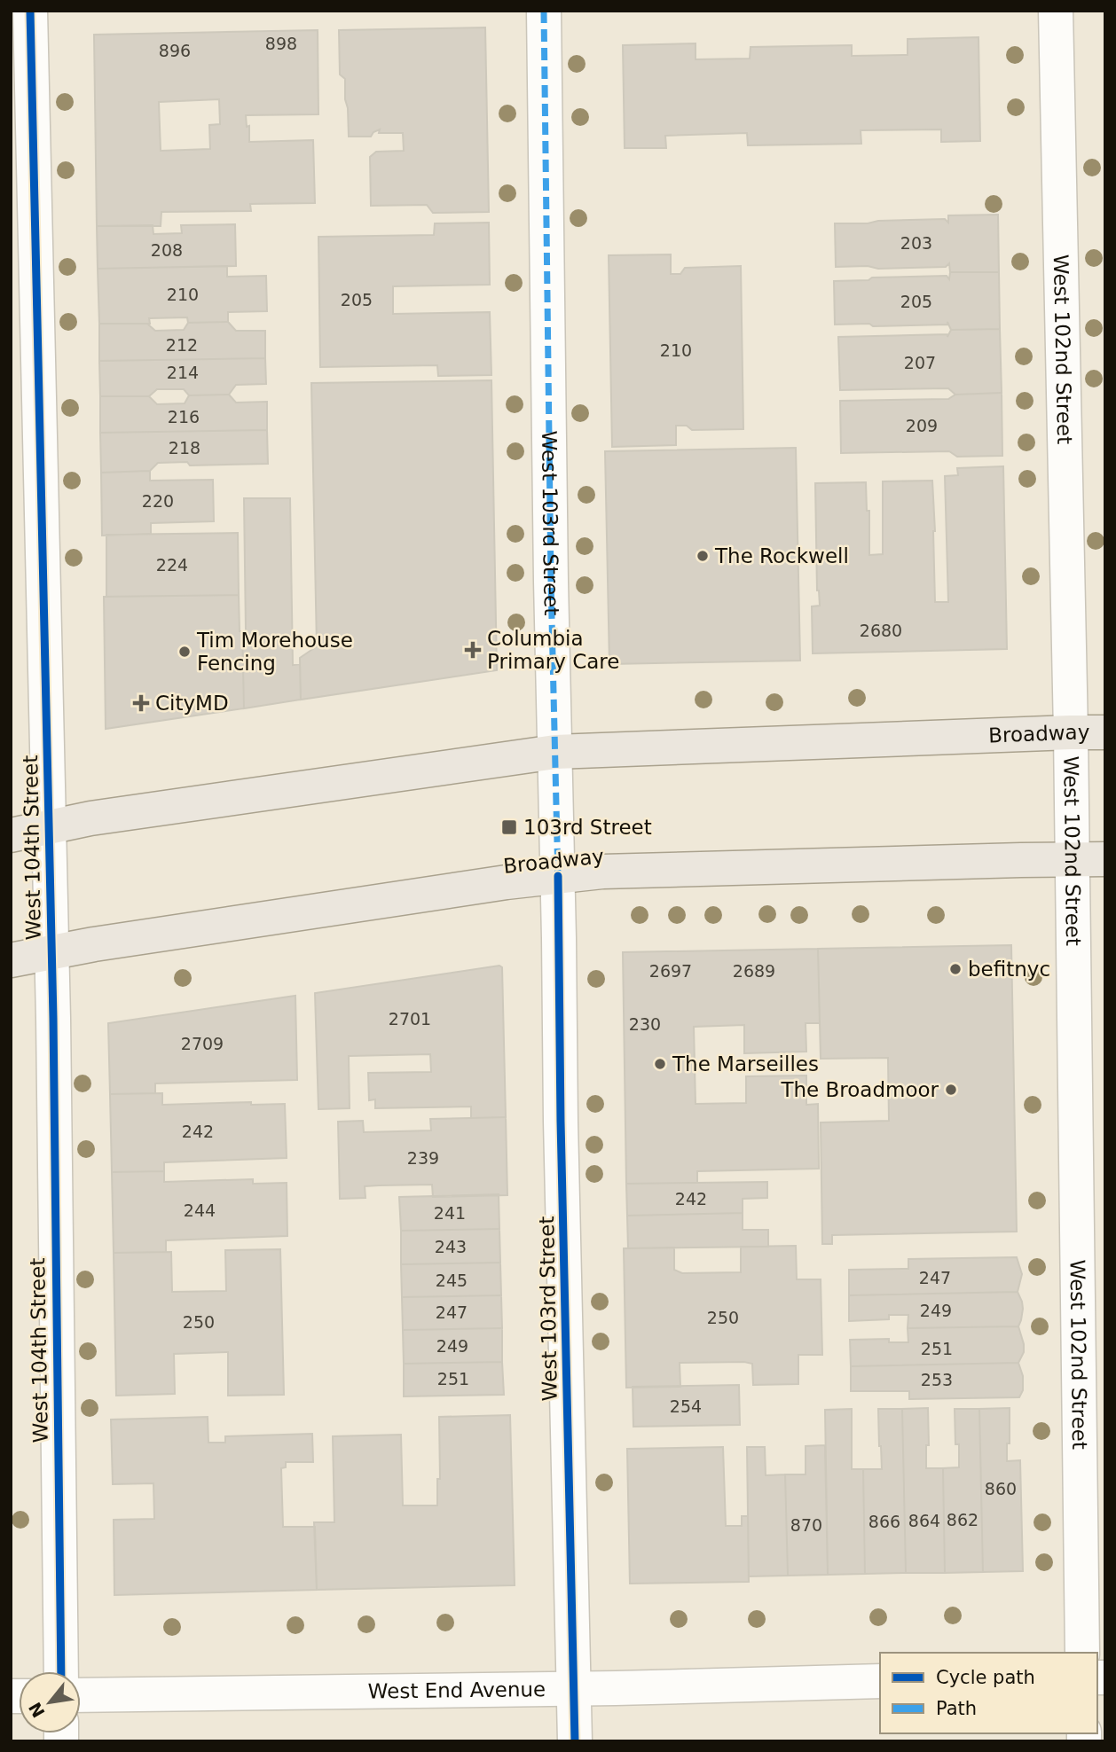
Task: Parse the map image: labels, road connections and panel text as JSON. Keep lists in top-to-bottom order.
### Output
{
  "streets": {
    "main road": ["Broadway"],
    "street": [
      "West 102nd Street",
      "West 103rd Street",
      "West 104th Street",
      "West End Avenue"
    ]
  },
  "crossings": [
    ["West 102nd Street", "Broadway"],
    ["West 103rd Street", "Broadway"],
    ["West 103rd Street", "West End Avenue"],
    ["Broadway", "West 104th Street"]
  ],
  "places": {
    "other": [
      "The Rockwell",
      "Tim Morehouse Fencing",
      "befitnyc",
      "The Marseilles",
      "The Broadmoor"
    ],
    "health": ["Columbia Primary Care", "CityMD"],
    "transit": ["103rd Street"]
  },
  "house_numbers": [
    "898",
    "896",
    "203",
    "208",
    "210",
    "205",
    "205",
    "212",
    "210",
    "207",
    "214",
    "216",
    "209",
    "218",
    "220",
    "224",
    "2680",
    "2697",
    "2689",
    "2701",
    "230",
    "2709",
    "242",
    "239",
    "242",
    "244",
    "241",
    "243",
    "247",
    "245",
    "249",
    "247",
    "250",
    "250",
    "249",
    "251",
    "251",
    "253",
    "254",
    "860",
    "862",
    "864",
    "866",
    "870"
  ],
  "legend": ["Cycle path", "Path"],
  "north": "bottom left"
}
